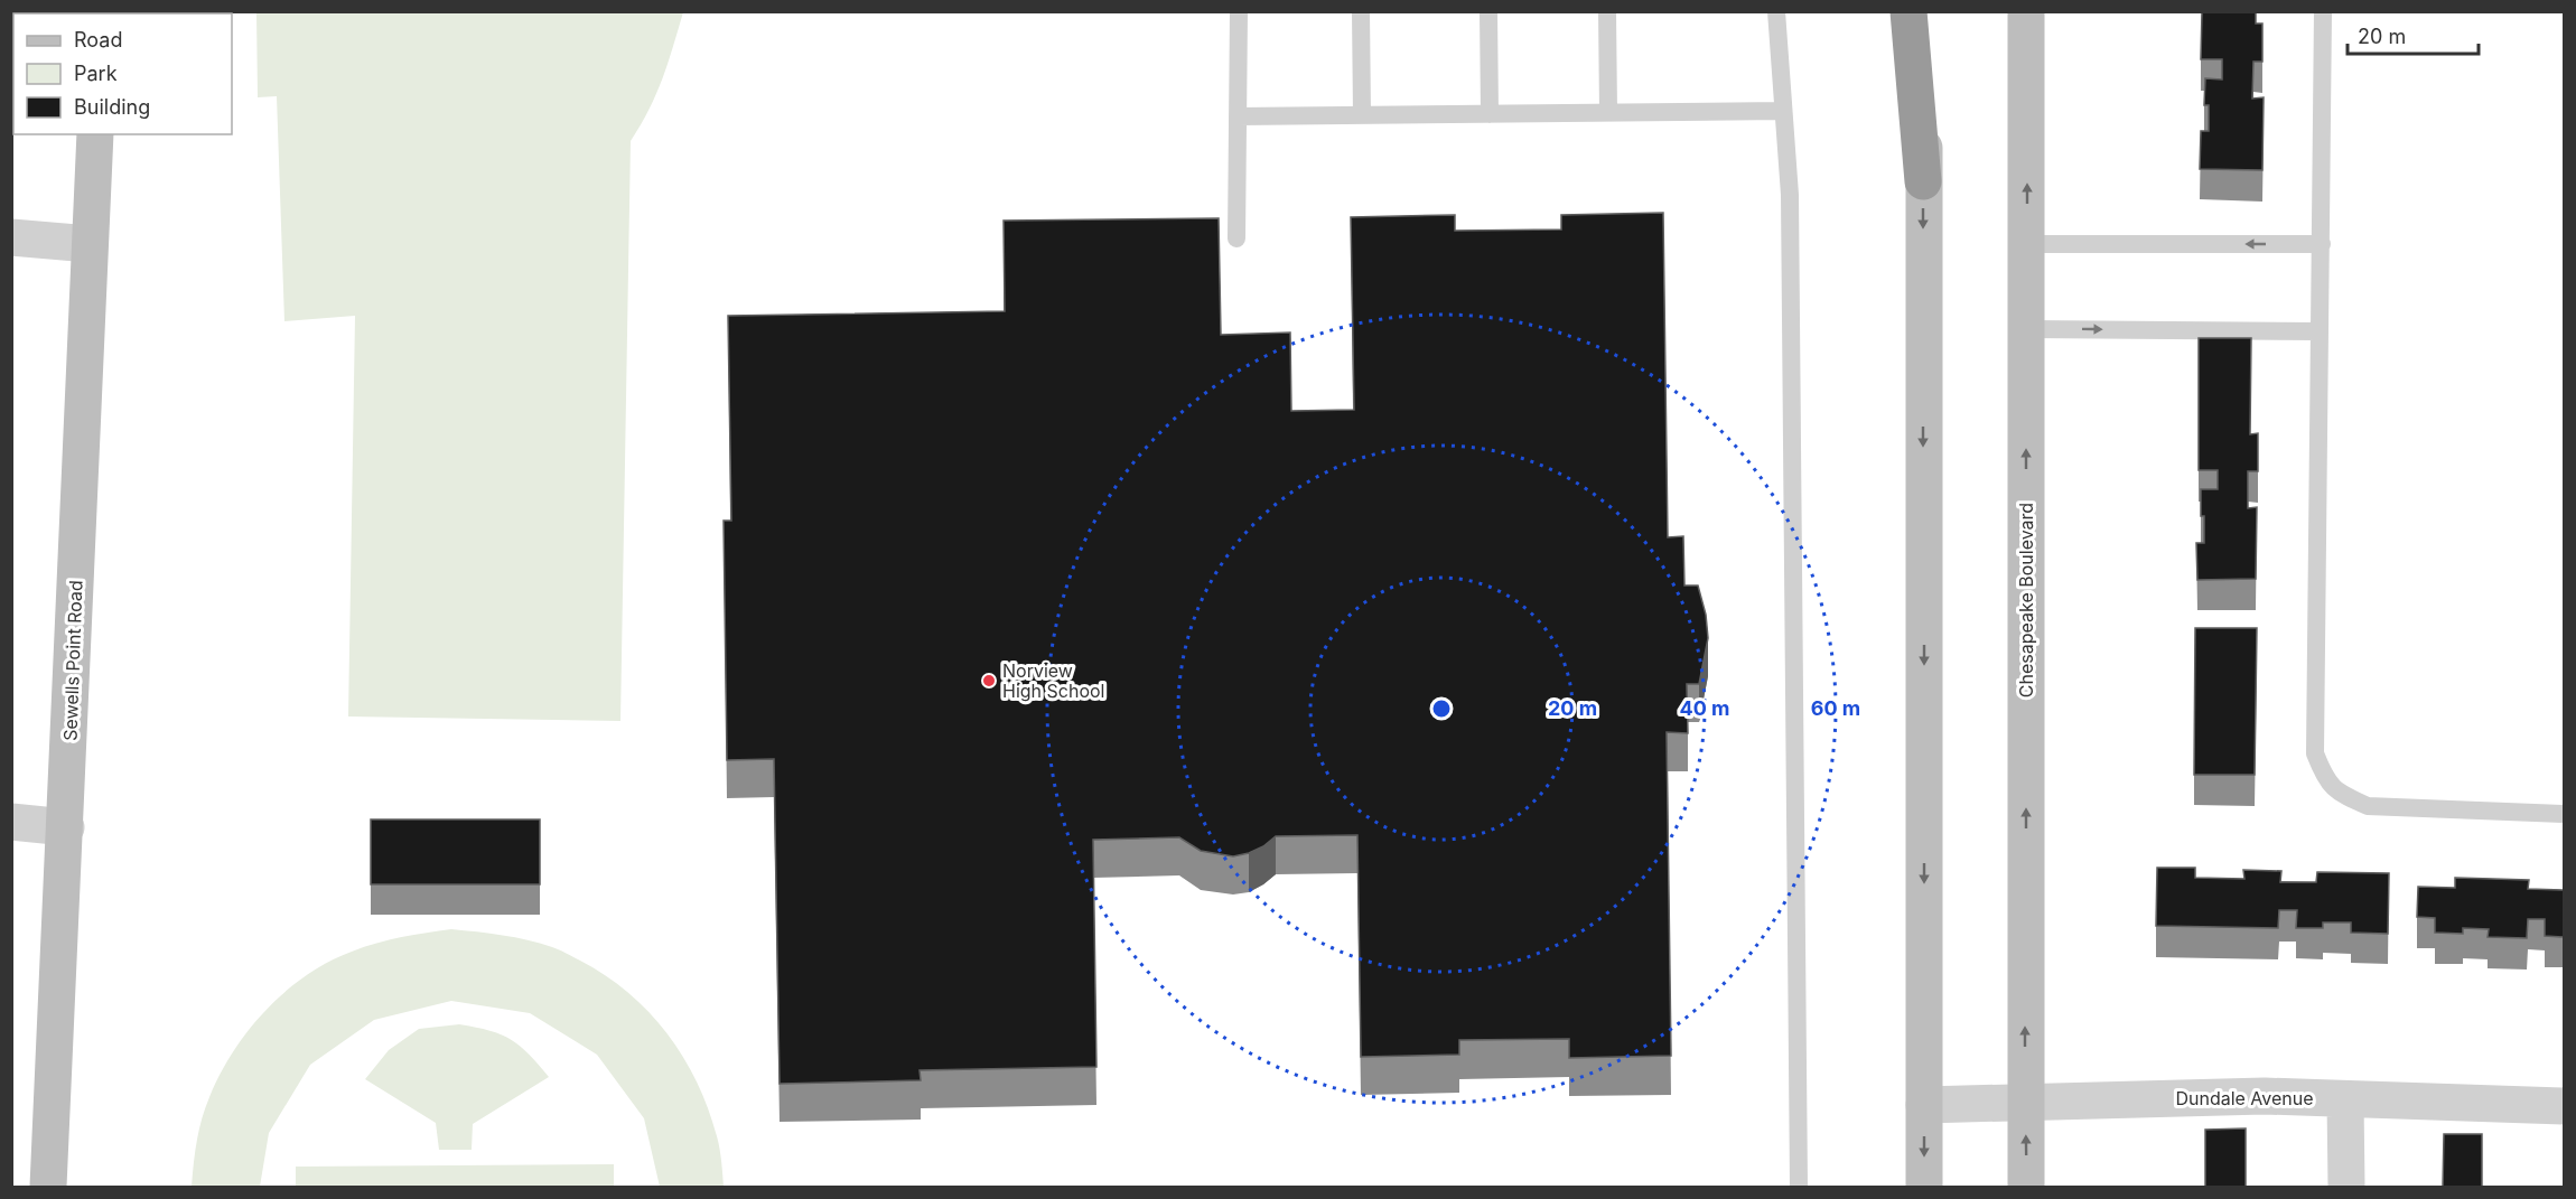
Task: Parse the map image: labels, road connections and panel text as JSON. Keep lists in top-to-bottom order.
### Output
{
  "streets": {
    "main road": ["Chesapeake Boulevard", "Sewells Point Road"],
    "street": ["Dundale Avenue"]
  },
  "crossings": [
    ["Chesapeake Boulevard", "Dundale Avenue"]
  ],
  "places": ["Norview High School"],
  "legend": ["Road", "Park", "Building"],
  "scale_bar": "20 m",
  "rings": ["20 m", "40 m", "60 m"]
}
